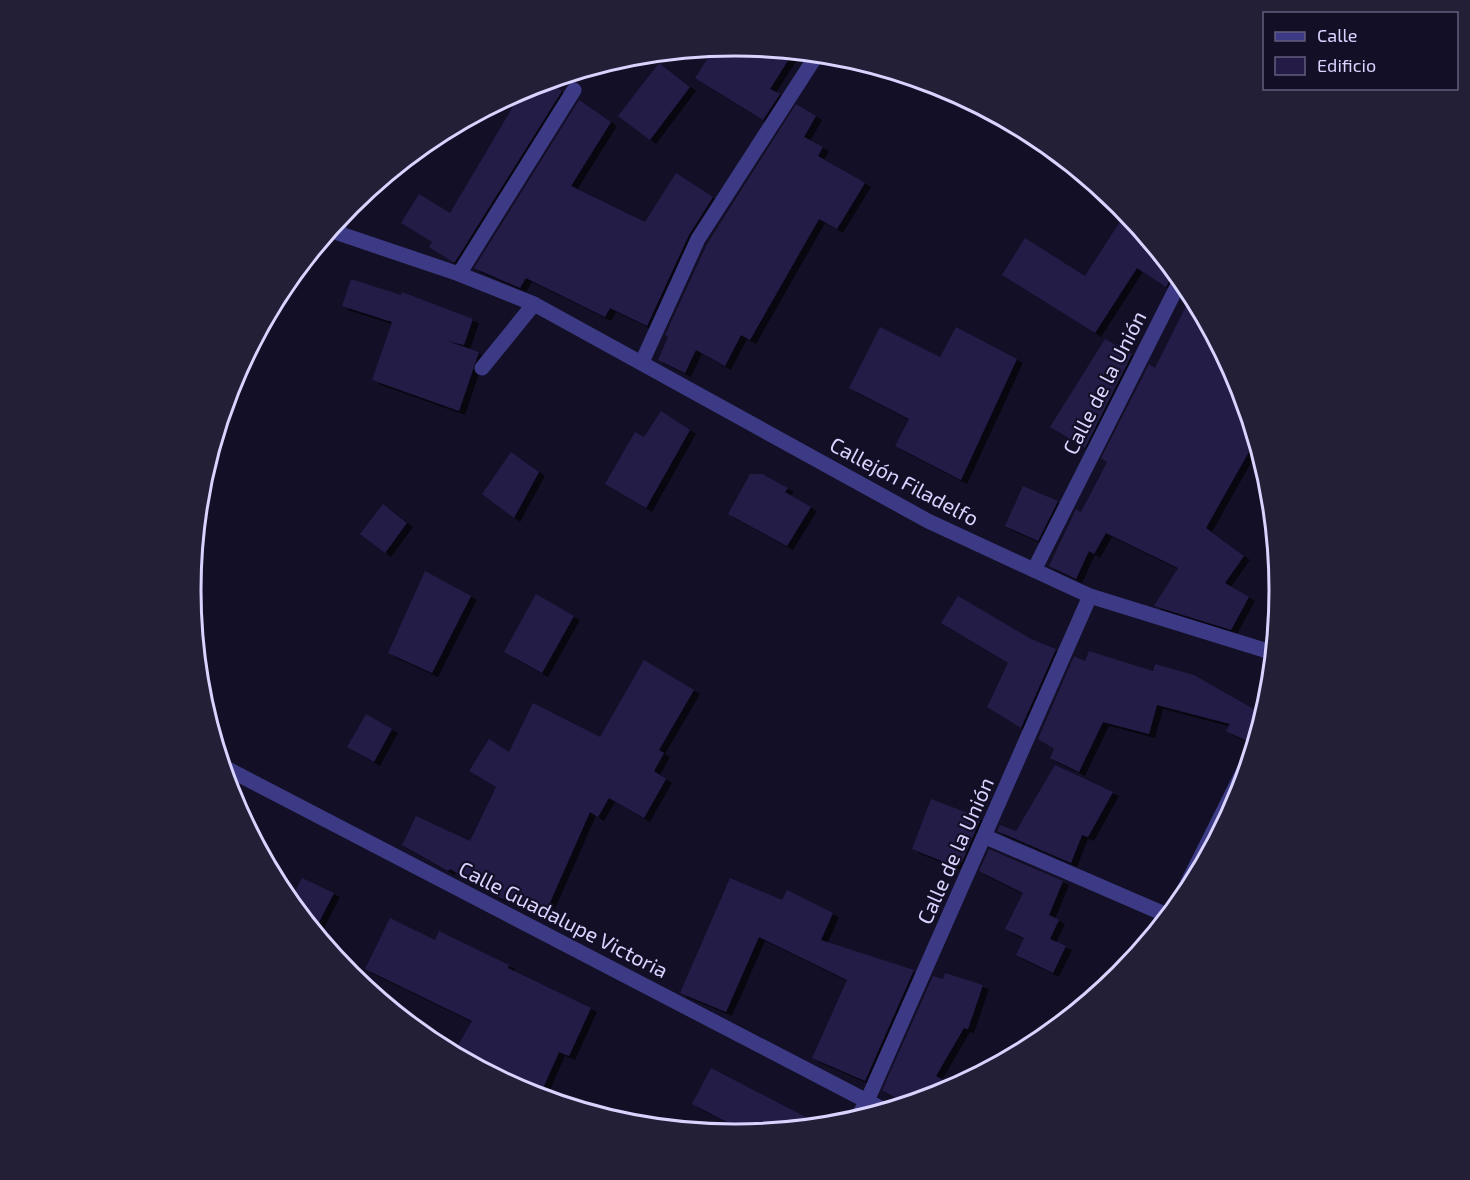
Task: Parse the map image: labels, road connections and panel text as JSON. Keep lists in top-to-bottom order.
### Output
{
  "streets": {
    "street": ["Calle de la Unión", "Callejón Filadelfo", "Calle Guadalupe Victoria"]
  },
  "crossings": [
    ["Calle de la Unión", "Callejón Filadelfo"],
    ["Calle de la Unión", "Calle Guadalupe Victoria"]
  ],
  "legend": ["Calle", "Edificio"]
}
